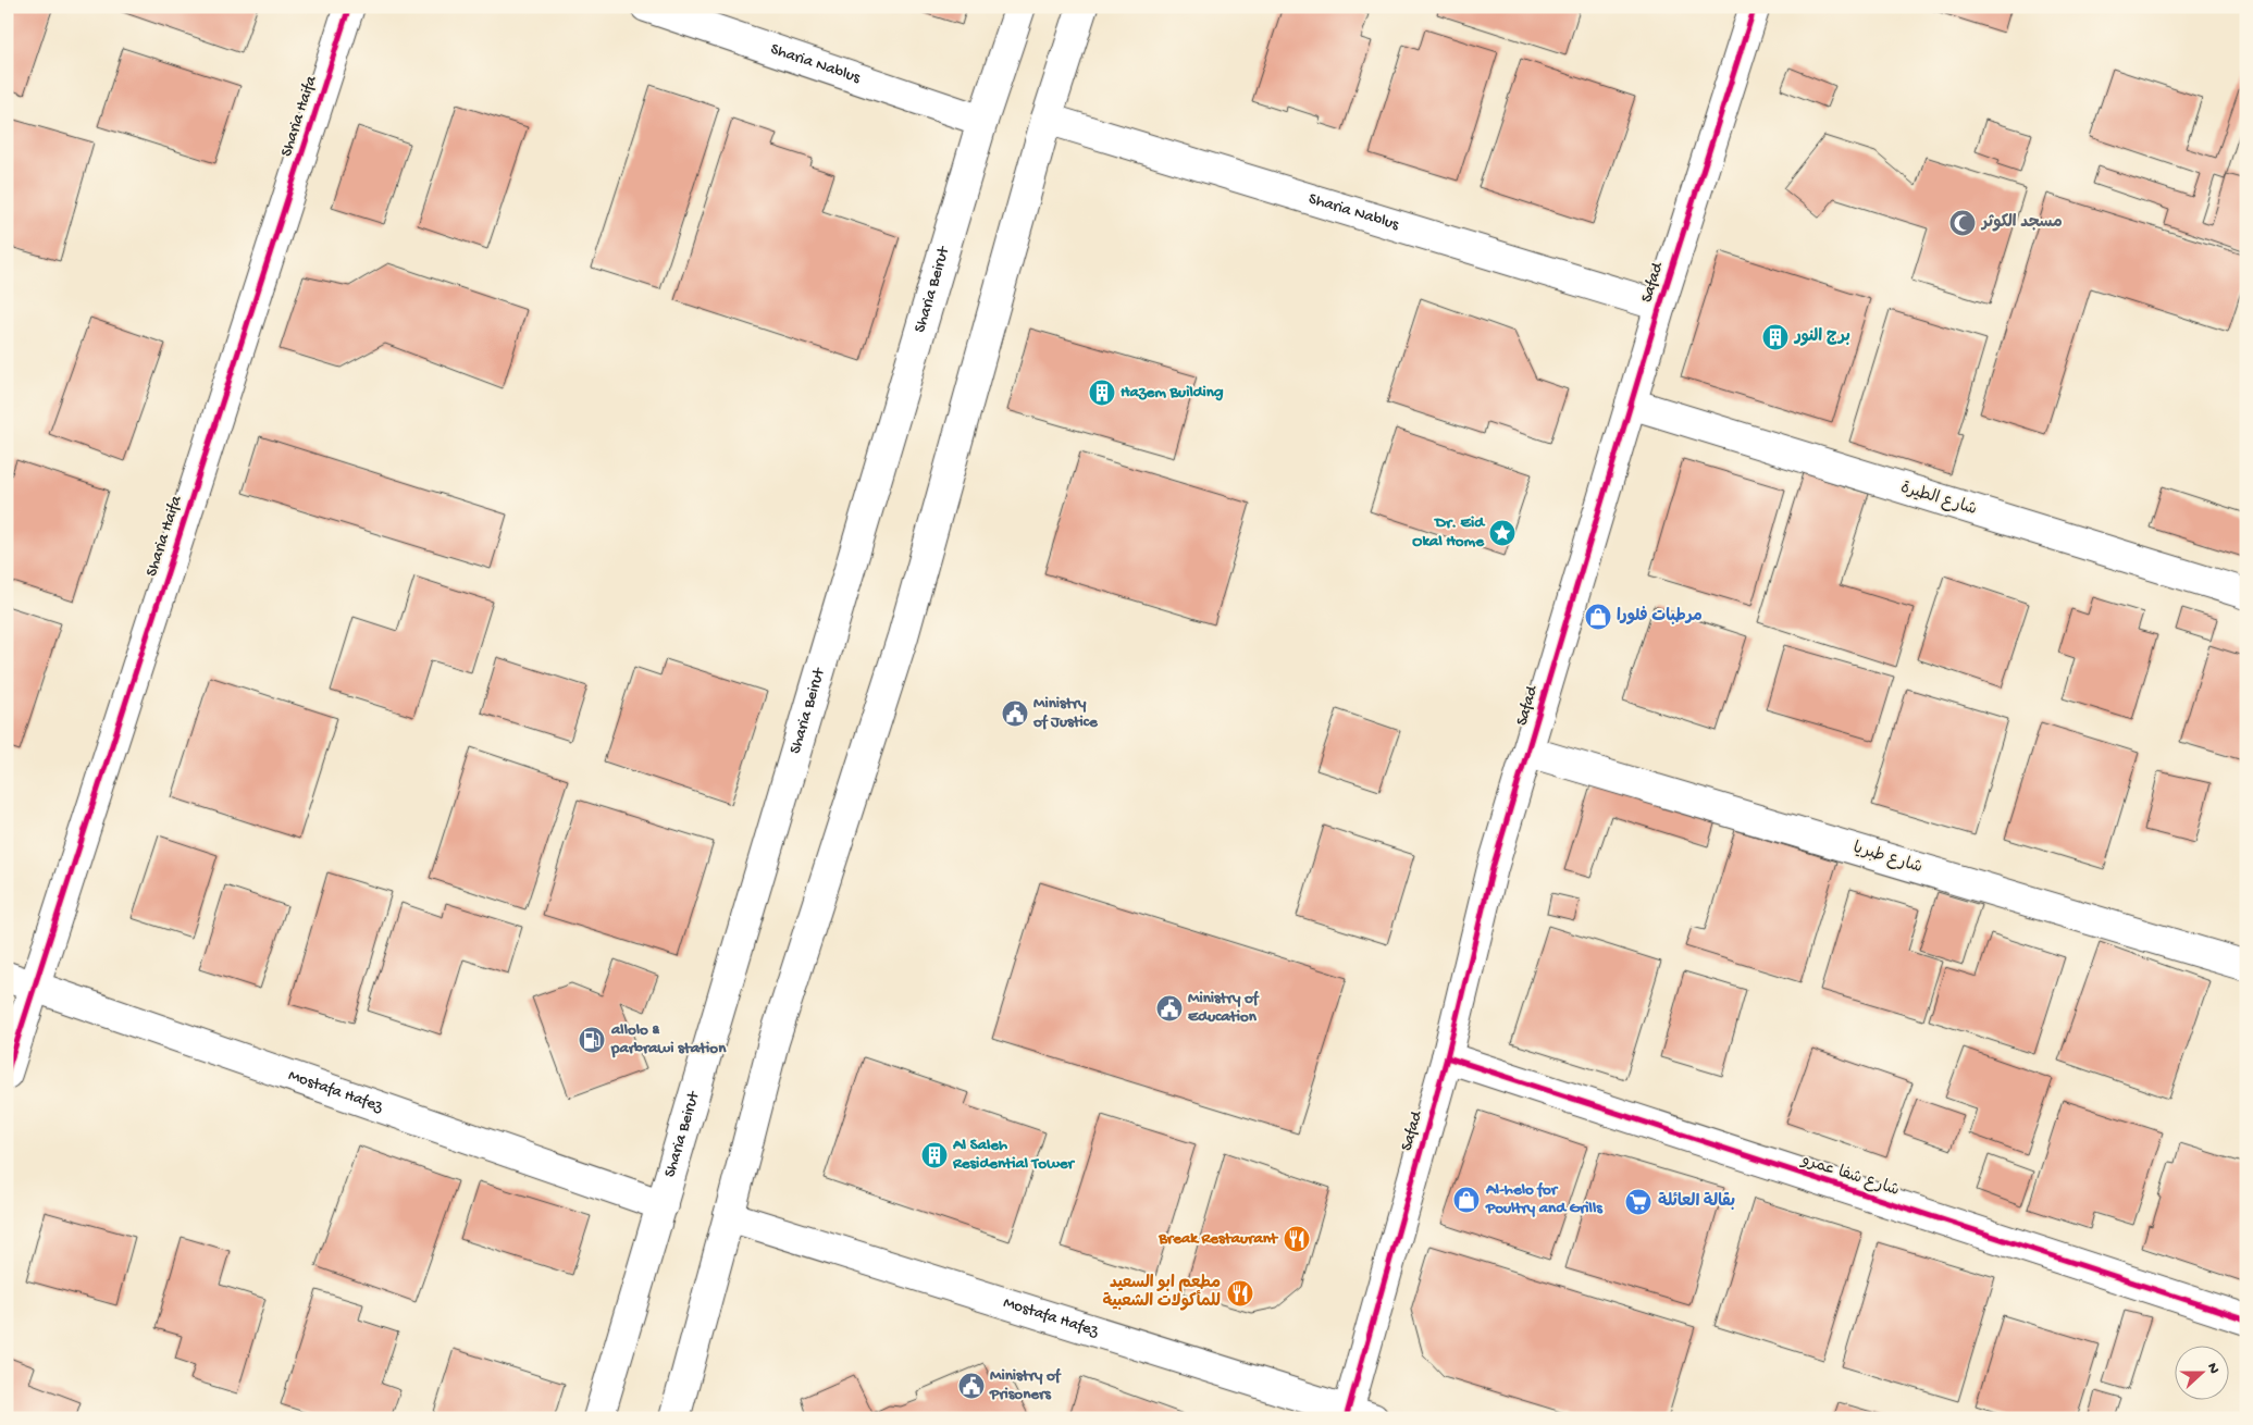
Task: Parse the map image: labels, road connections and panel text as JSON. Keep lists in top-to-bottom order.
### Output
{
  "streets": {
    "street": [
      "Sharia Nablus",
      "Sharia Haifa",
      "Safad",
      "Sharia Beirut",
      "شارع الطيرة",
      "شارع طبريا",
      "Mostafa Hafez",
      "شارع شفا عمرو"
    ]
  },
  "crossings": [
    ["Sharia Nablus", "Safad"],
    ["Sharia Nablus", "Sharia Beirut"],
    ["Sharia Haifa", "Mostafa Hafez"],
    ["Safad", "شارع الطيرة"],
    ["Safad", "شارع طبريا"],
    ["Safad", "Mostafa Hafez"],
    ["Safad", "شارع شفا عمرو"],
    ["Sharia Beirut", "Mostafa Hafez"]
  ],
  "places": {
    "mosque": ["مسجد الكوثر"],
    "building": ["برج النور", "Hazem Building", "Al Saleh Residential Tower"],
    "place": ["Dr. Eid Okal Home"],
    "shop": ["مرطبات فلورا", "Al-helo for Poultry and Grills"],
    "public building": ["Ministry of Justice", "Ministry of Education", "Ministry of Prisoners"],
    "fuel station": ["allolo & parbrawi station"],
    "supermarket": ["بقالة العائلة"],
    "restaurant": ["Break Restaurant", "مطعم ابو السعيد للمأكولات الشعبية"]
  },
  "north": "right"
}
